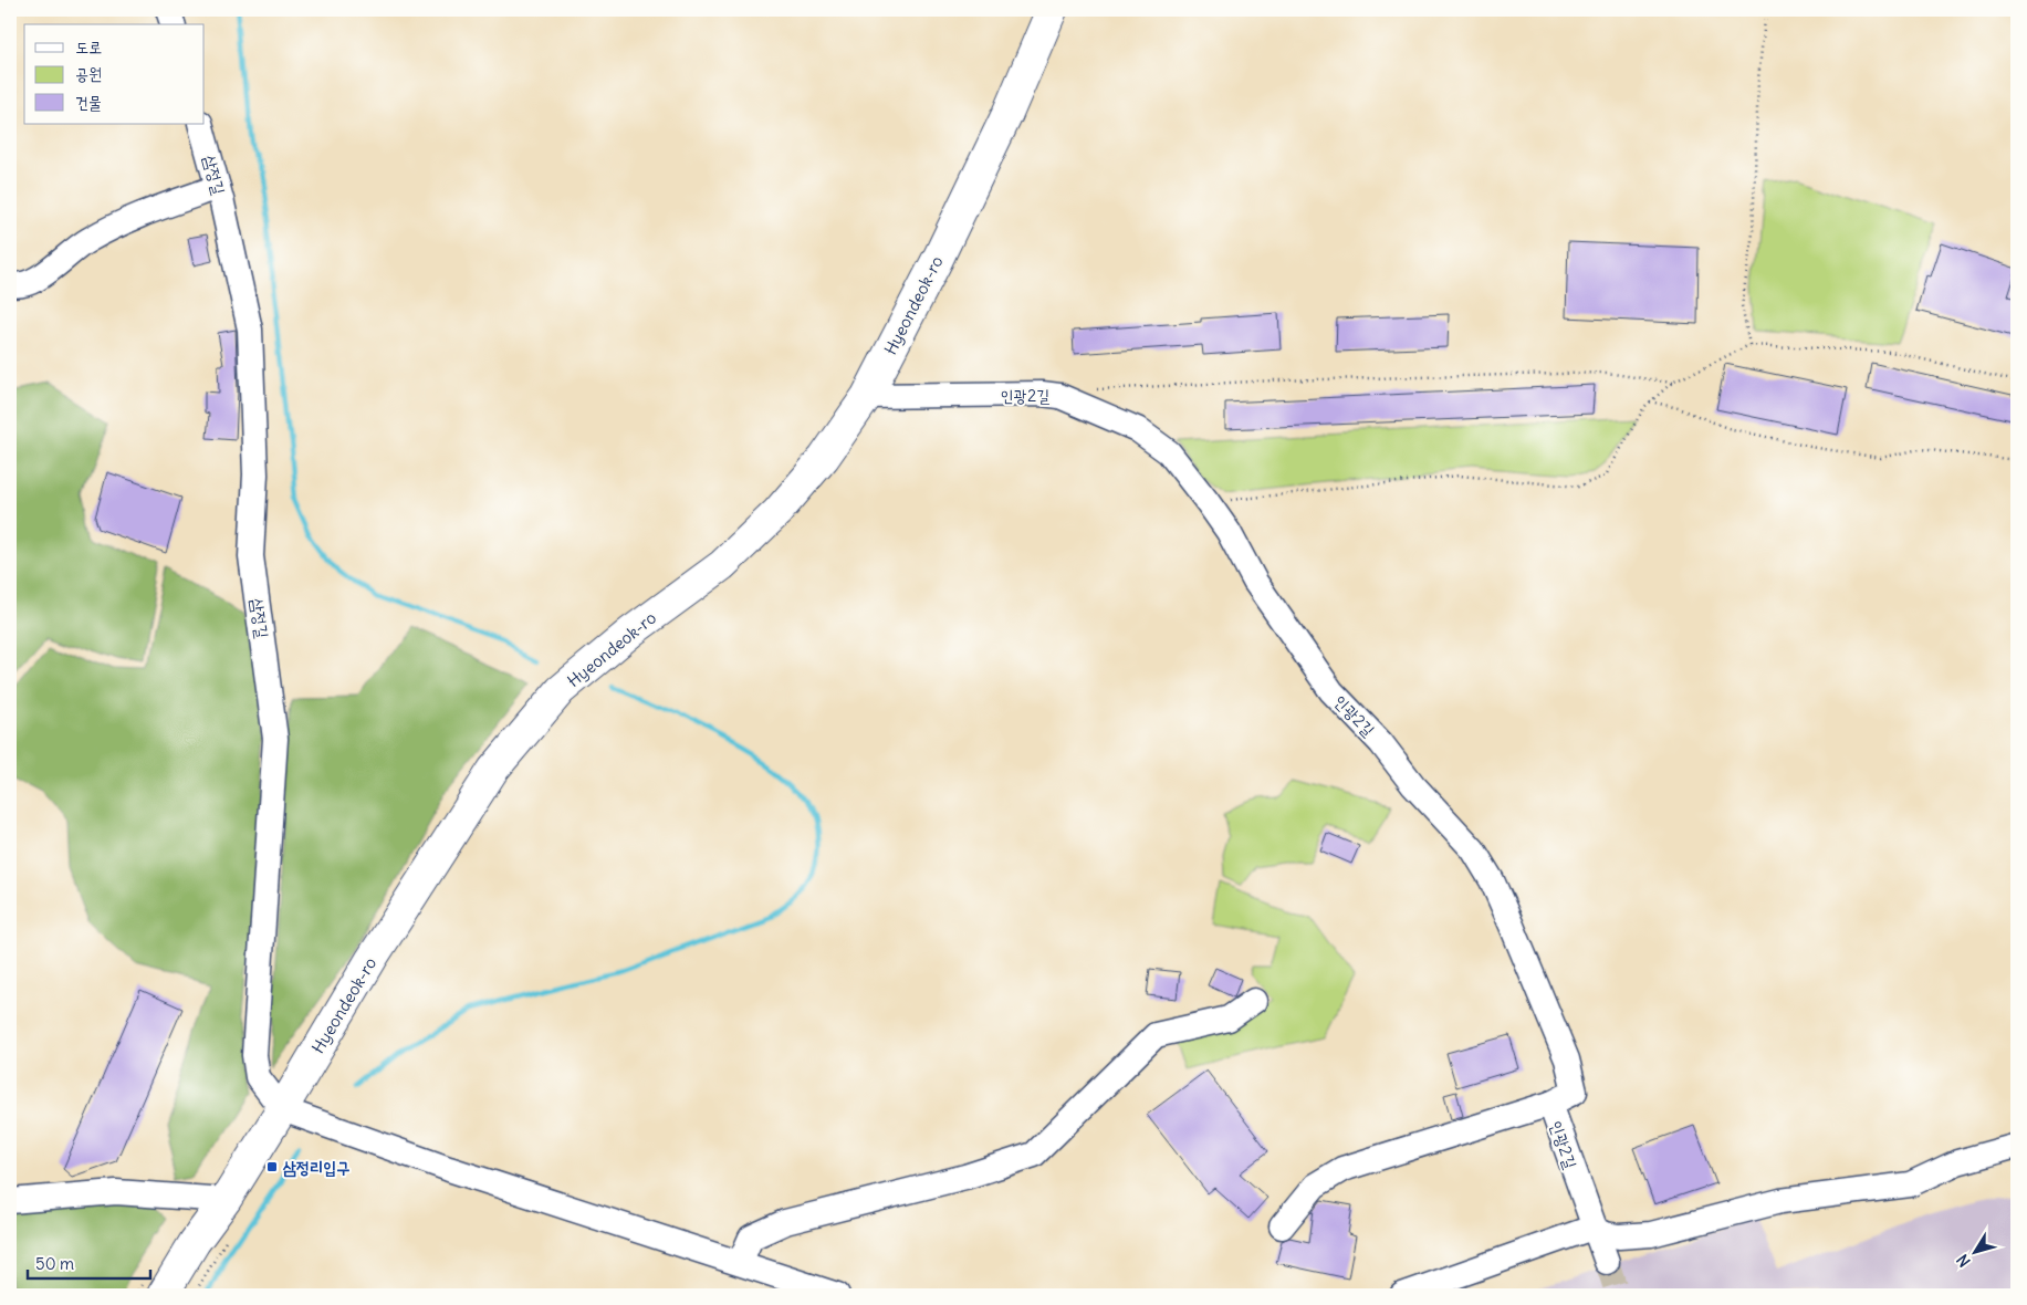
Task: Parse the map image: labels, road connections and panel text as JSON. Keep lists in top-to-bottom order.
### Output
{
  "streets": {
    "main road": ["Hyeondeok-ro"],
    "street": ["삼정길", "인광2길"]
  },
  "crossings": [
    ["삼정길", "Hyeondeok-ro"],
    ["Hyeondeok-ro", "인광2길"]
  ],
  "places": {
    "transit": ["삼정리입구"]
  },
  "legend": ["도로", "공원", "건물"],
  "scale_bar": "50 m",
  "north": "bottom left"
}
